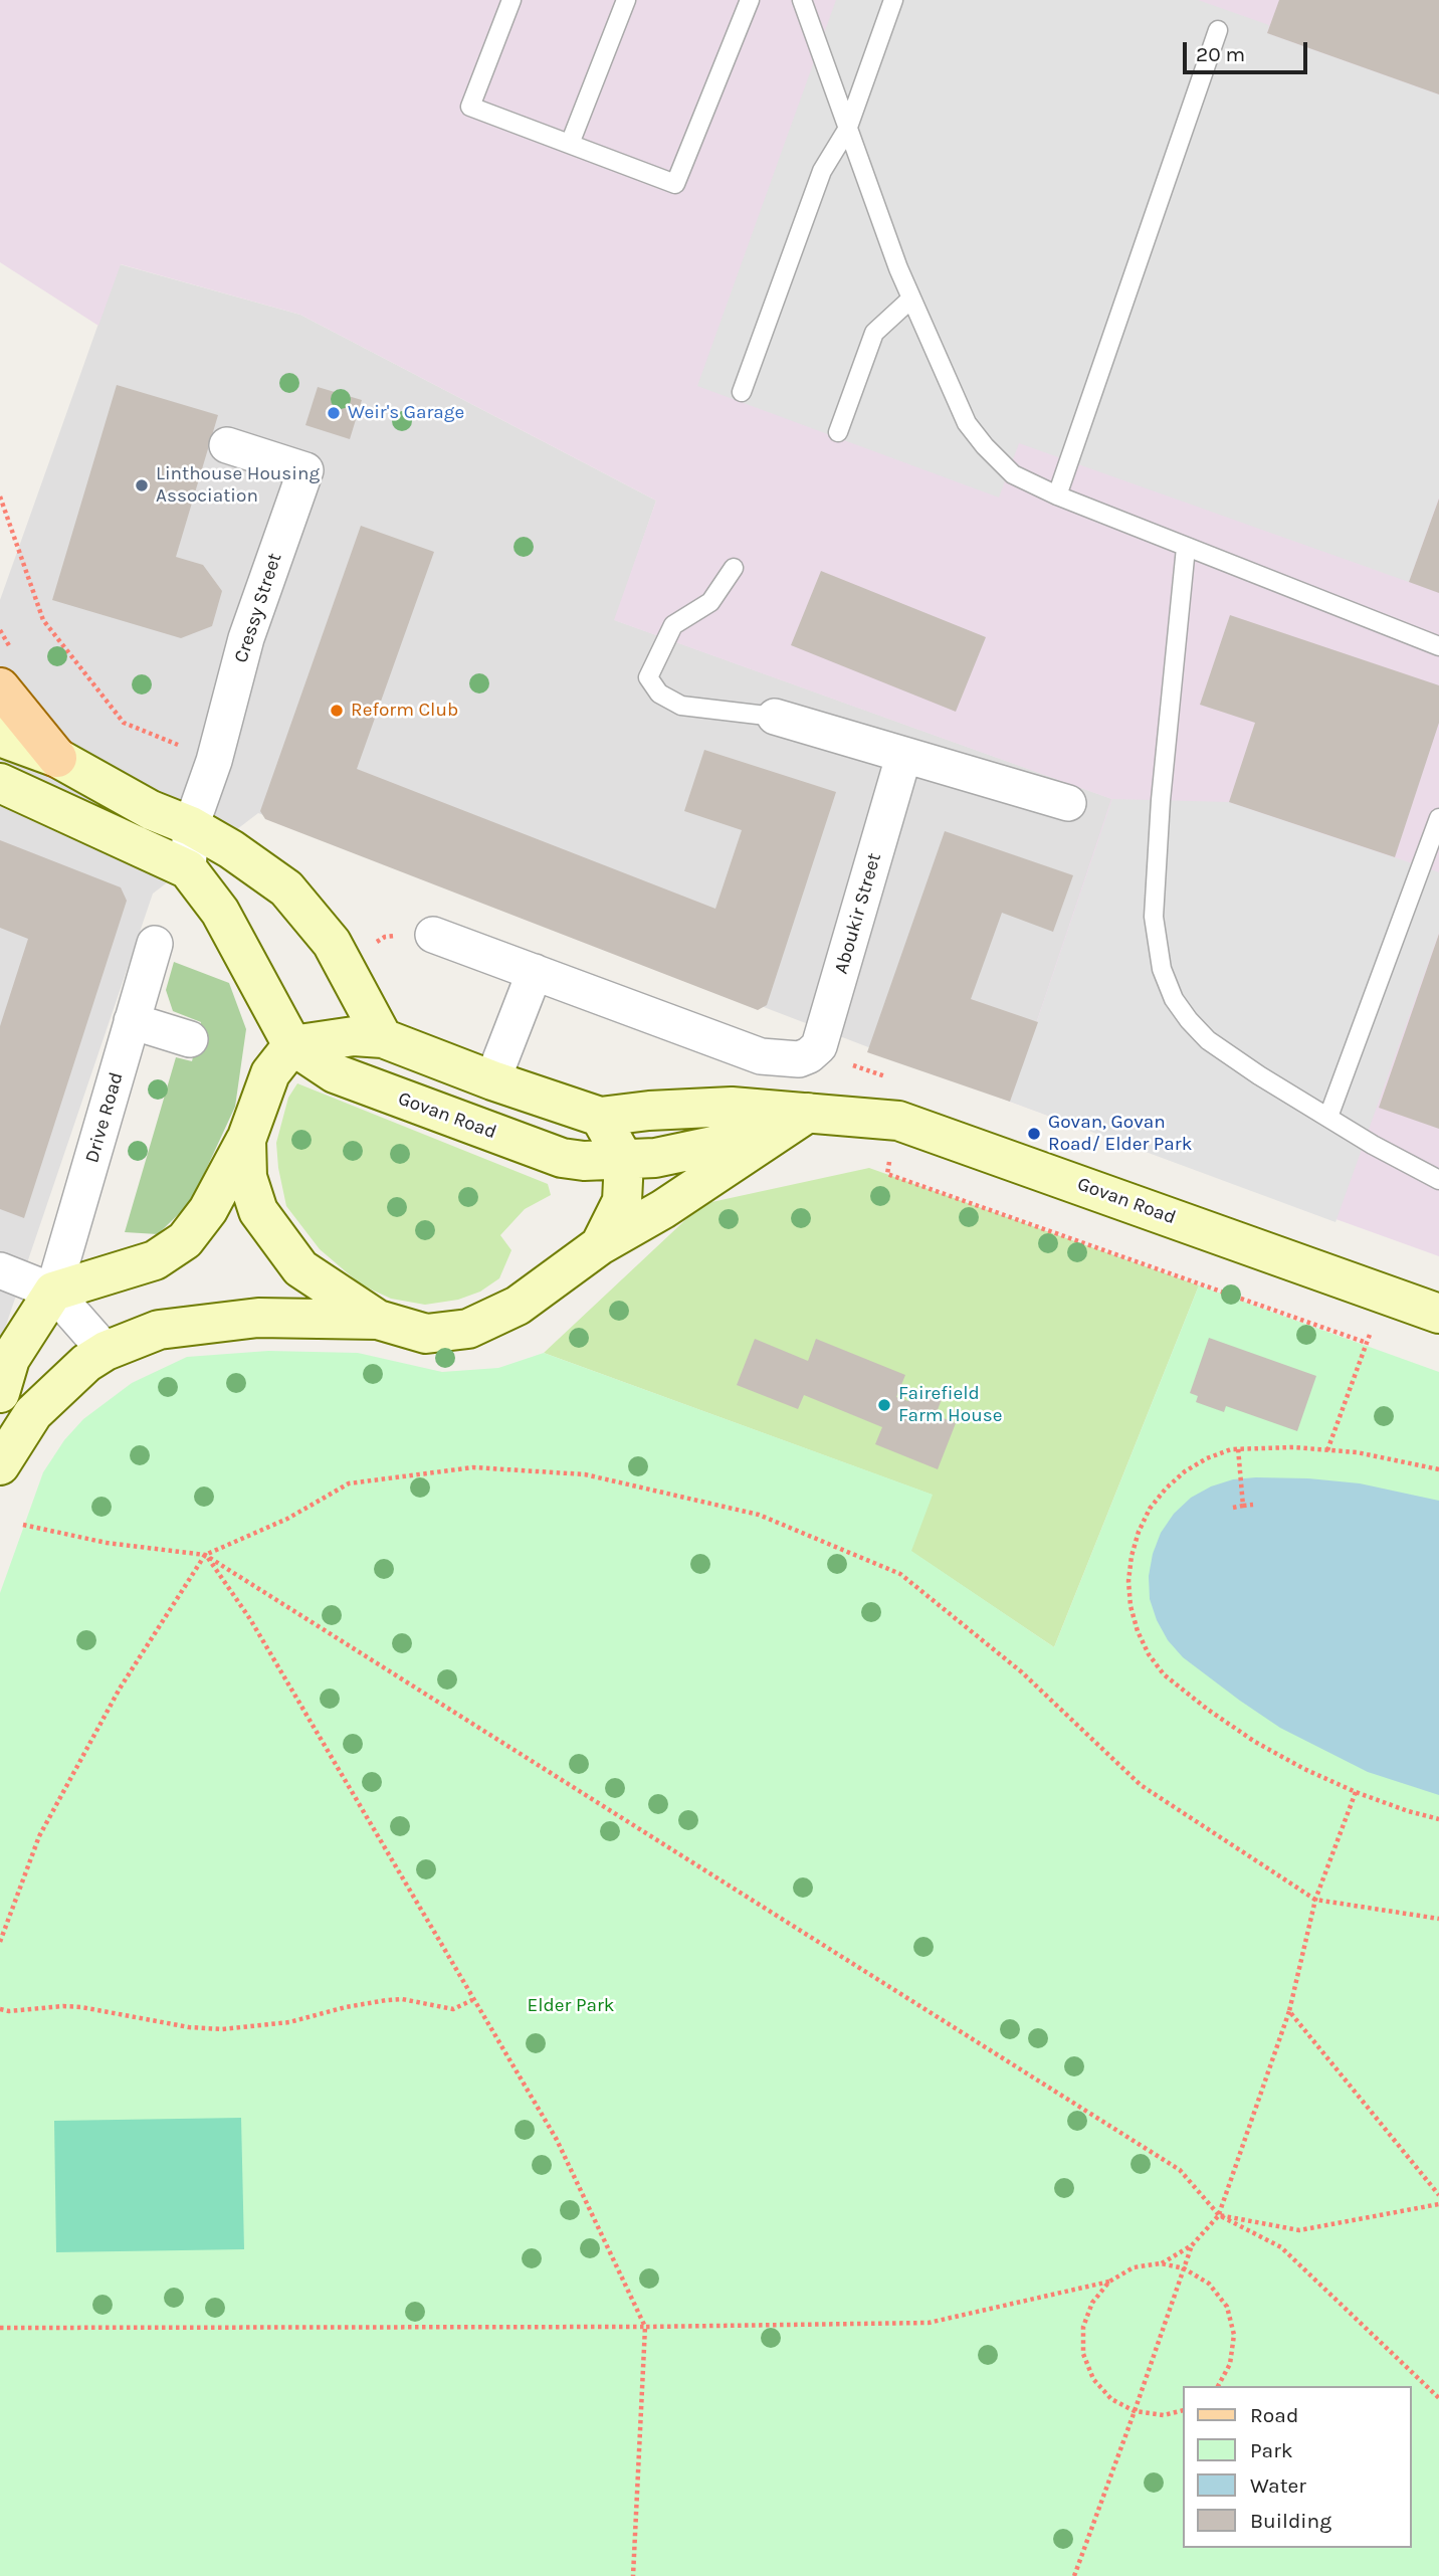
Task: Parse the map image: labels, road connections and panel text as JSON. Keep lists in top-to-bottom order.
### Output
{
  "streets": {
    "street": [
      "Cressy Street",
      "Aboukir Street",
      "Govan Road",
      "Drive Road"
    ]
  },
  "parks": ["Elder Park"],
  "places": [
    "Weir's Garage",
    "Linthouse Housing Association",
    "Reform Club",
    "Govan, Govan Road/ Elder Park",
    "Fairefield Farm House"
  ],
  "legend": [
    "Road",
    "Park",
    "Water",
    "Building"
  ],
  "scale_bar": "20 m"
}
